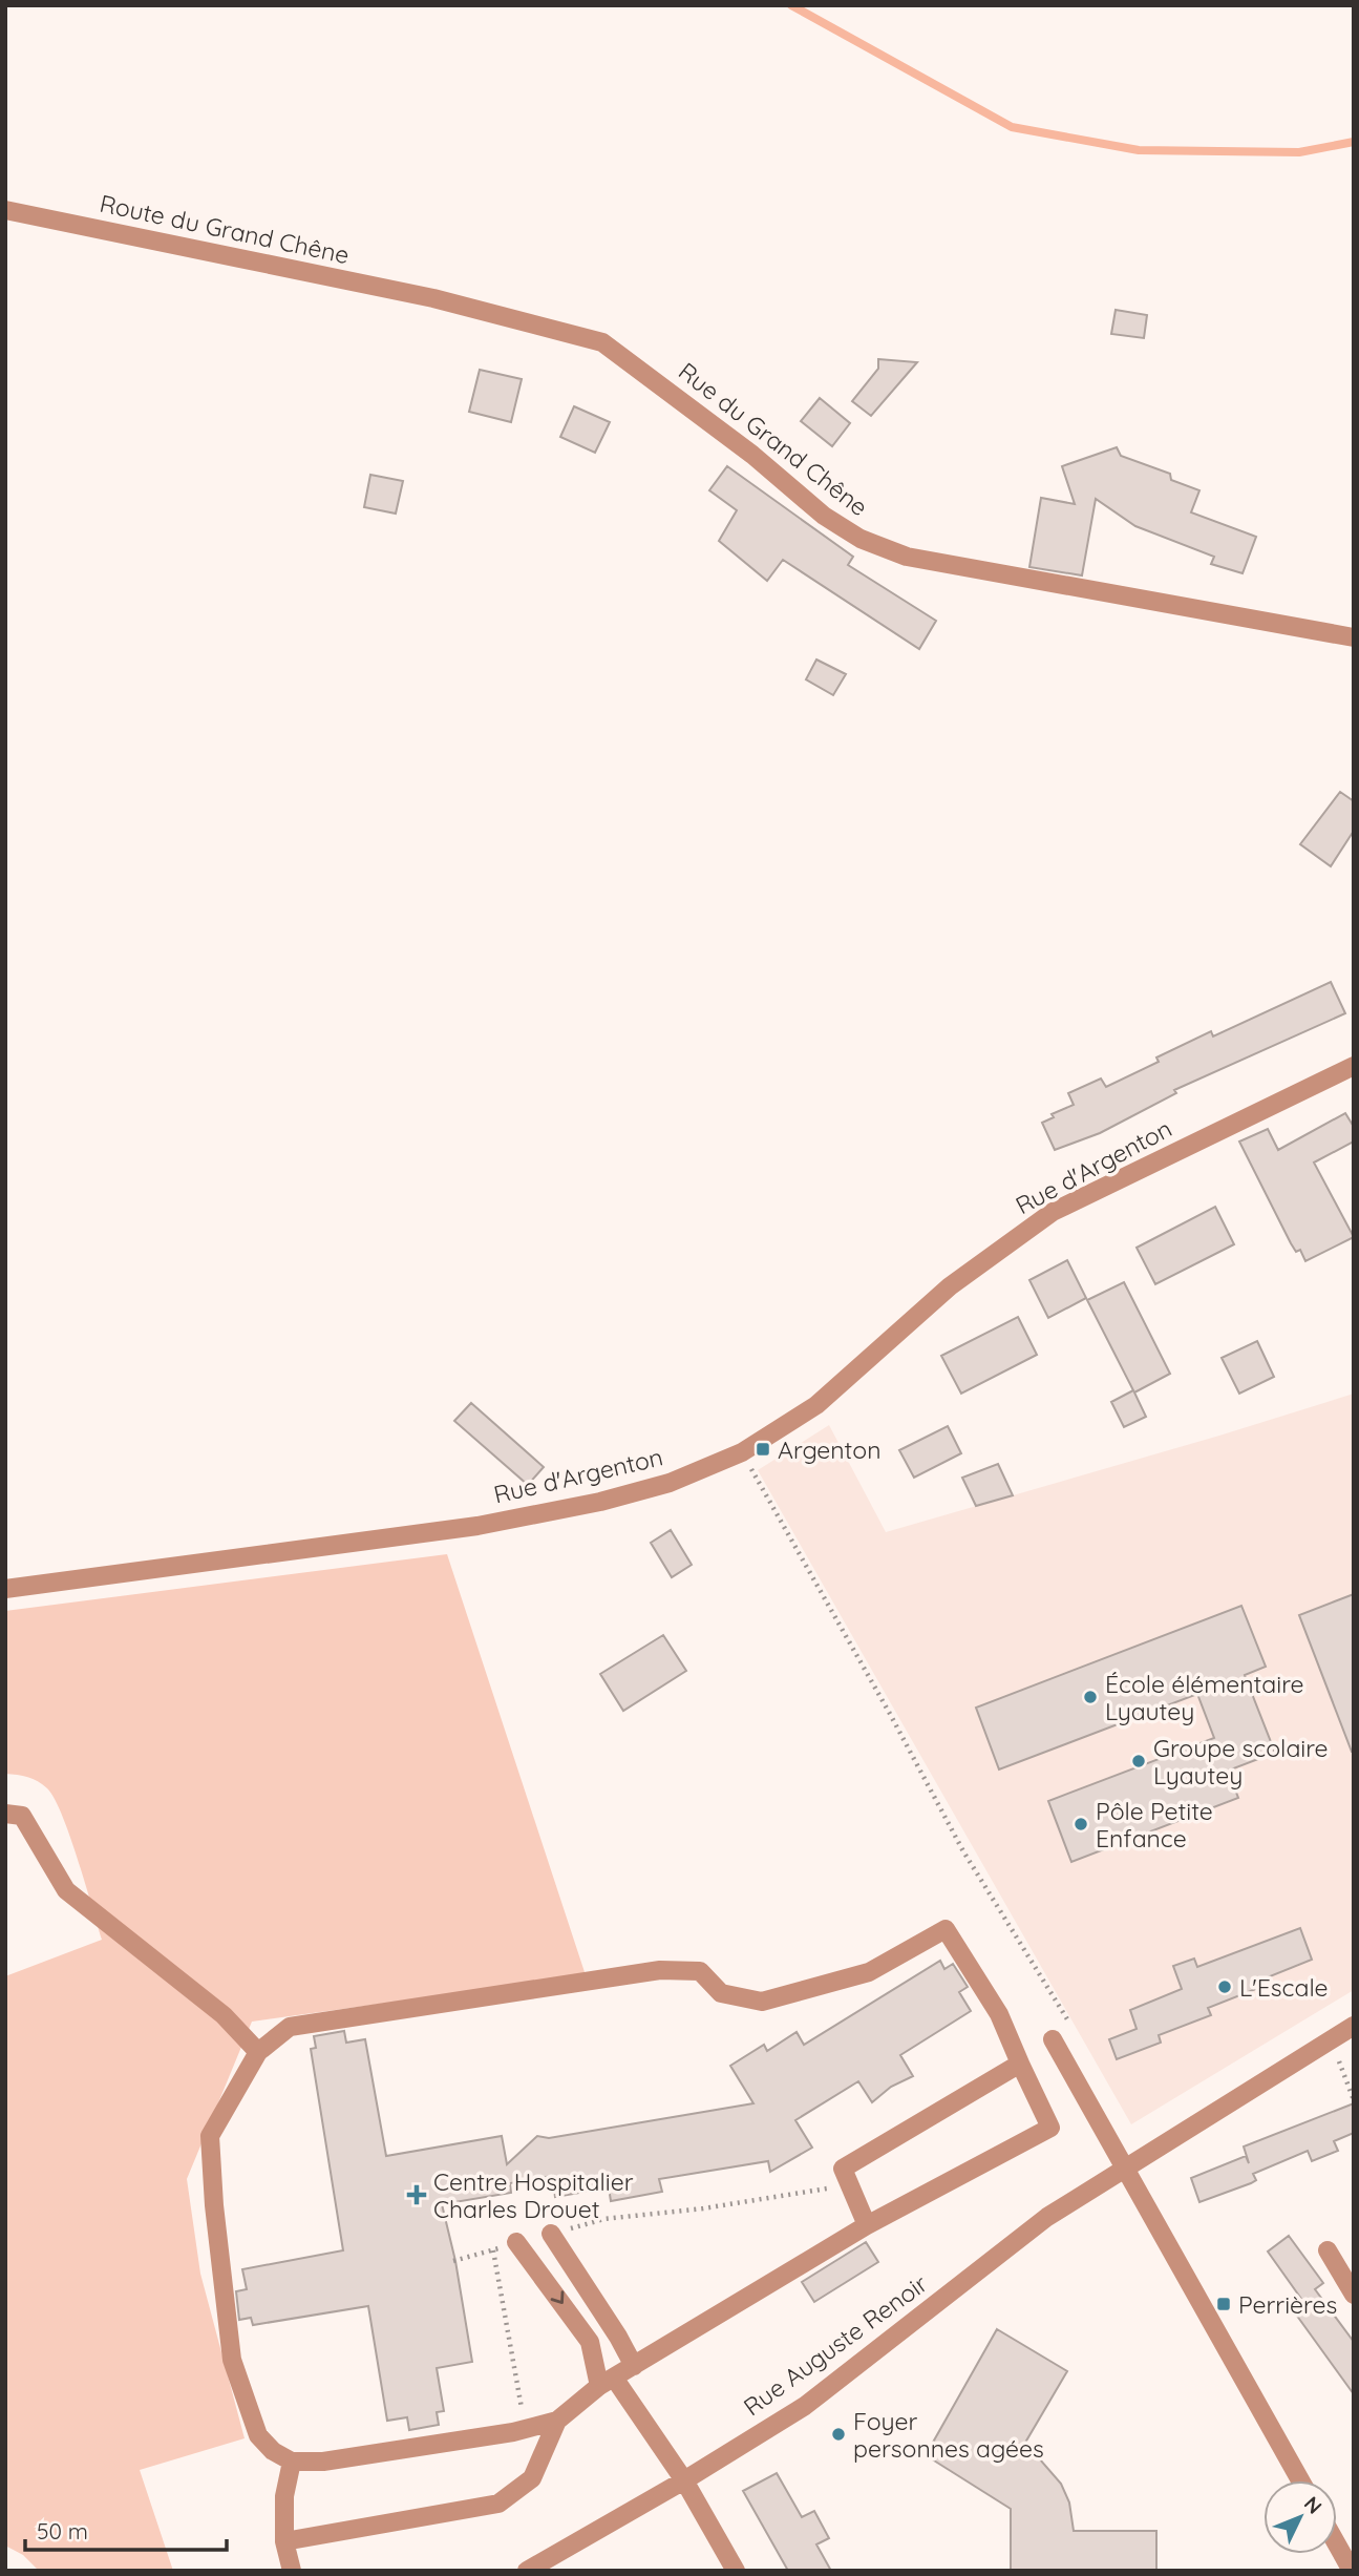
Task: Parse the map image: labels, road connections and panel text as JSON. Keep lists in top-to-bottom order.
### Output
{
  "streets": {
    "street": [
      "Route du Grand Chêne",
      "Rue du Grand Chêne",
      "Rue d'Argenton",
      "Rue Auguste Renoir"
    ]
  },
  "crossings": [
    ["Route du Grand Chêne", "Rue du Grand Chêne"]
  ],
  "places": {
    "transit": ["Argenton", "Perrières"],
    "other": [
      "École élémentaire Lyautey",
      "Groupe scolaire Lyautey",
      "Pôle Petite Enfance",
      "L'Escale",
      "Foyer personnes agées"
    ],
    "health": ["Centre Hospitalier Charles Drouet"]
  },
  "scale_bar": "50 m",
  "north": "top right"
}
